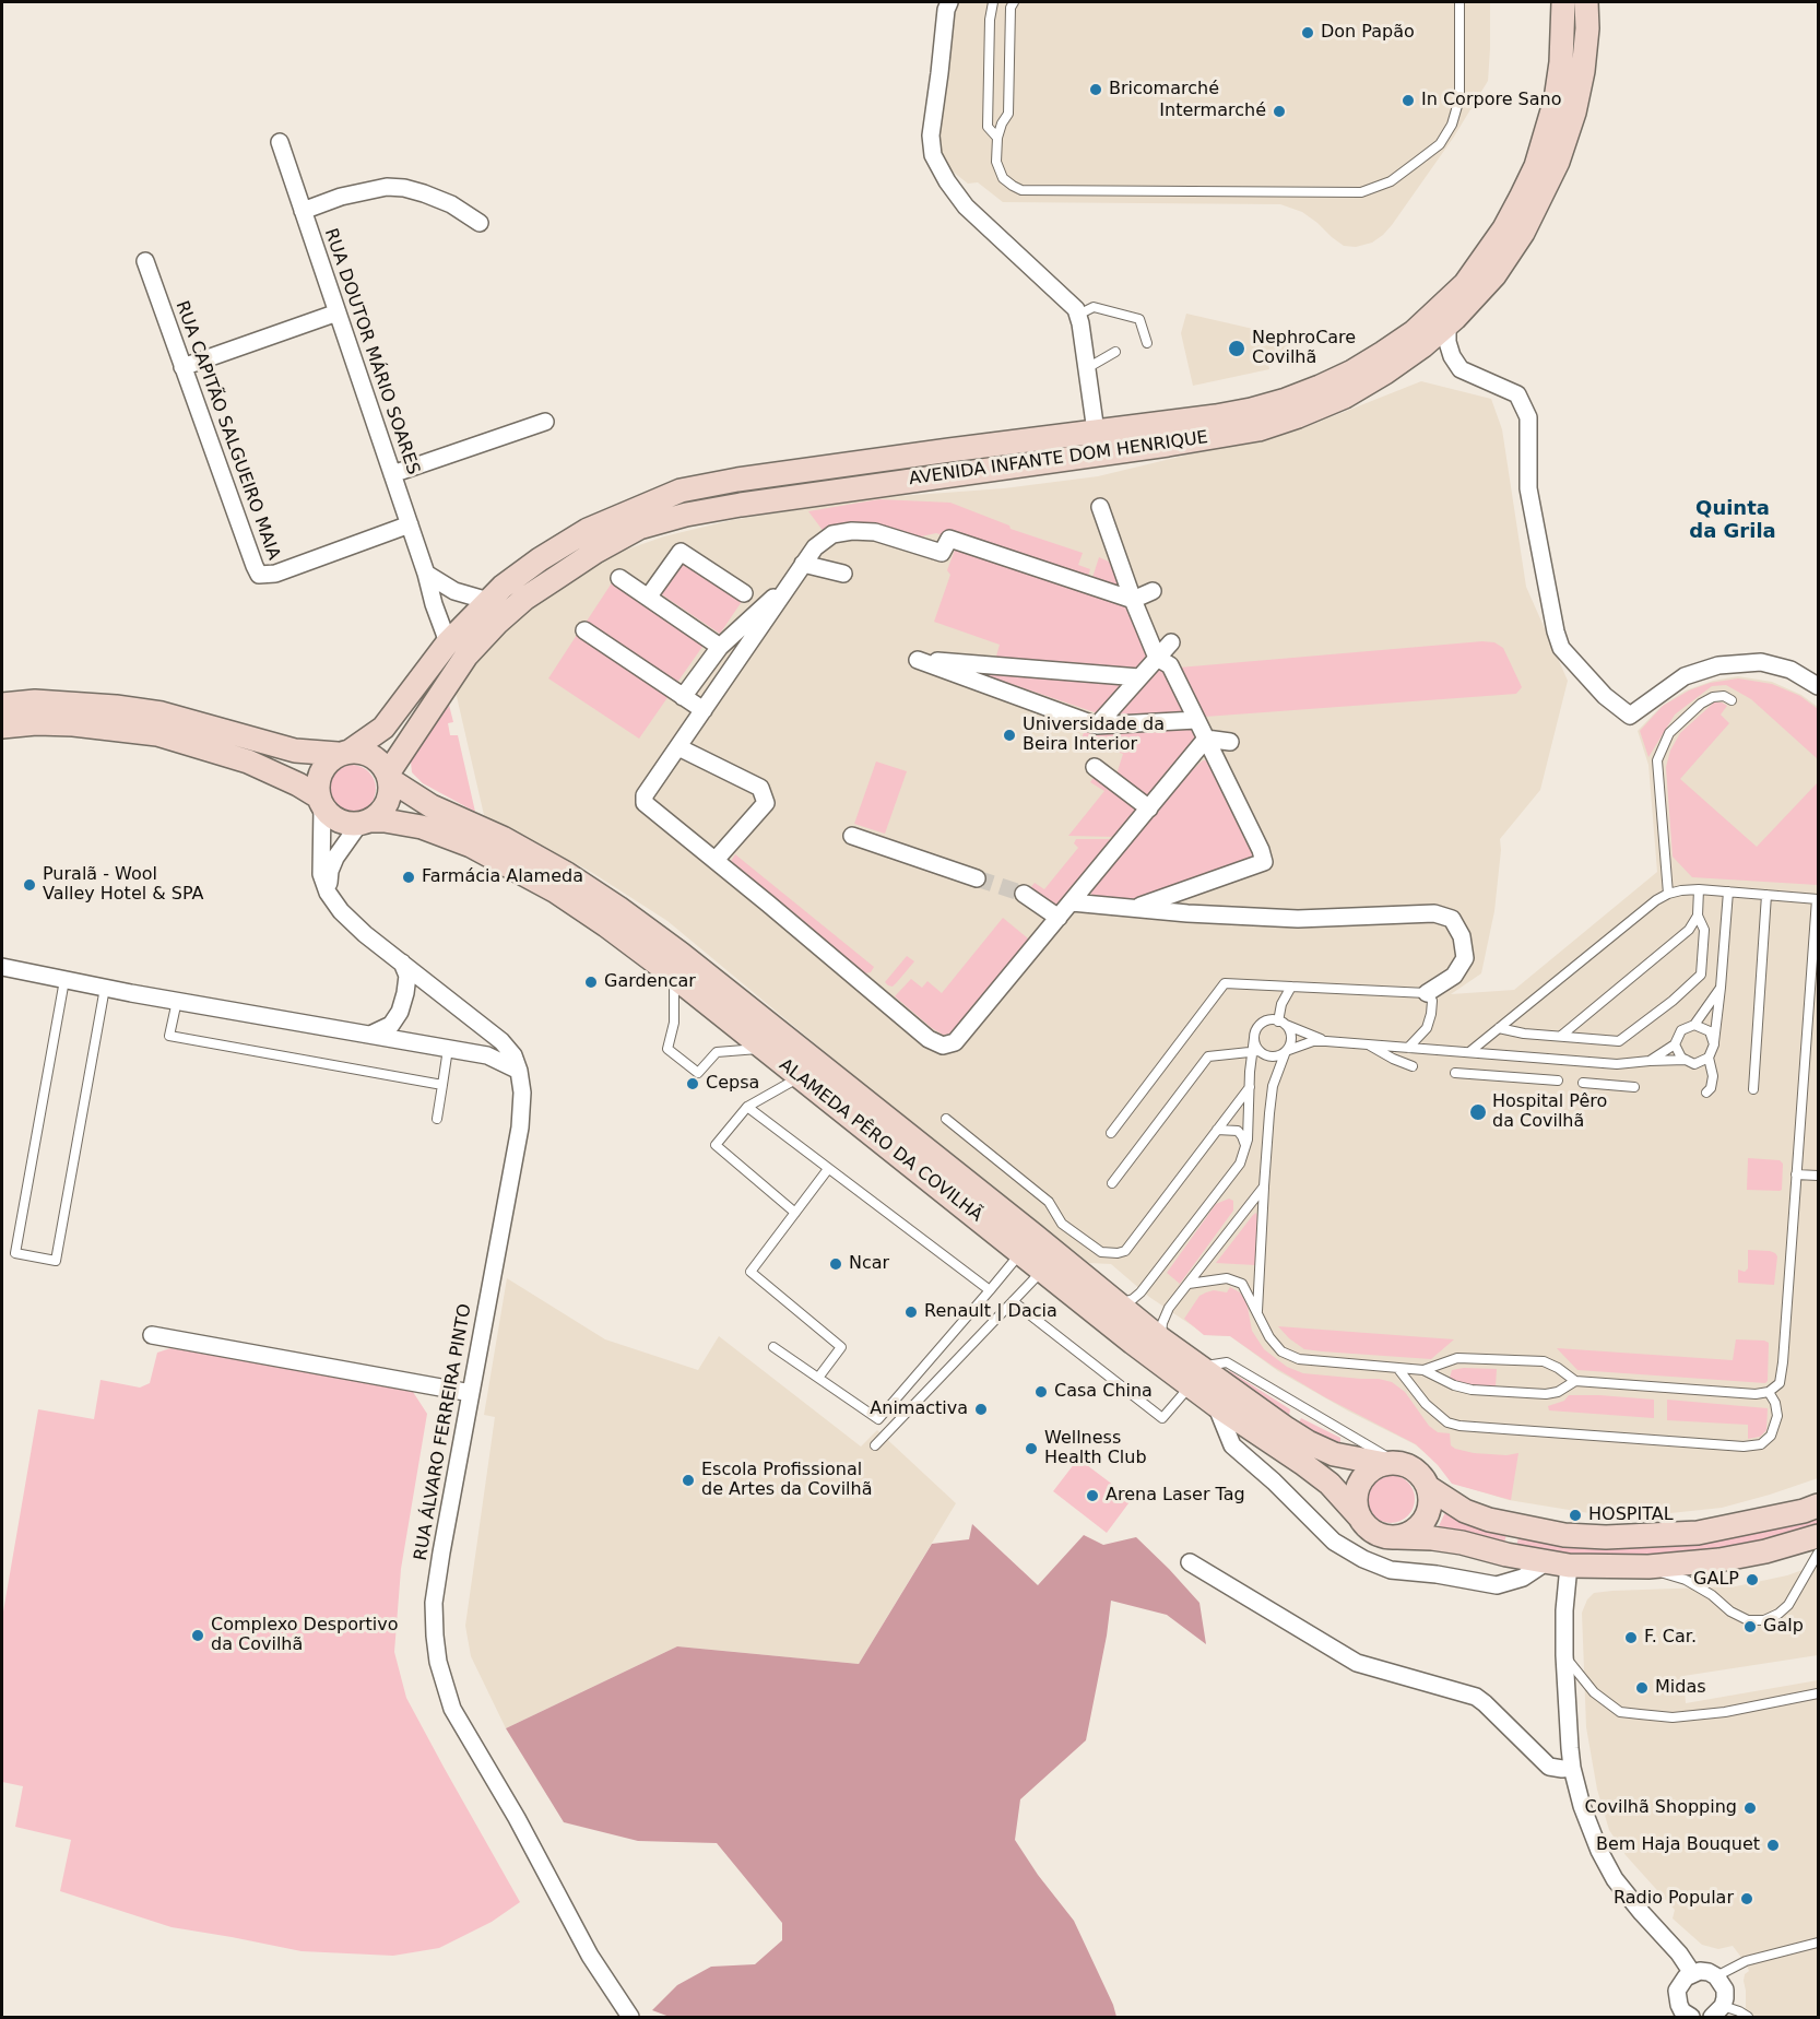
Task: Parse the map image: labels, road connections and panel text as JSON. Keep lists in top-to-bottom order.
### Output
{
  "streets": {
    "main road": ["AVENIDA INFANTE DOM HENRIQUE", "ALAMEDA PÊRO DA COVILHÃ"],
    "street": ["RUA DOUTOR MÁRIO SOARES", "RUA CAPITÃO SALGUEIRO MAIA", "RUA ÁLVARO FERREIRA PINTO"]
  },
  "crossings": [
    ["RUA DOUTOR MÁRIO SOARES", "RUA CAPITÃO SALGUEIRO MAIA"],
    ["RUA DOUTOR MÁRIO SOARES", "AVENIDA INFANTE DOM HENRIQUE"],
    ["AVENIDA INFANTE DOM HENRIQUE", "ALAMEDA PÊRO DA COVILHÃ"],
    ["AVENIDA INFANTE DOM HENRIQUE", "RUA ÁLVARO FERREIRA PINTO"],
    ["ALAMEDA PÊRO DA COVILHÃ", "RUA ÁLVARO FERREIRA PINTO"]
  ],
  "districts": ["Quinta da Grila"],
  "places": [
    "Don Papão",
    "Bricomarché",
    "In Corpore Sano",
    "Intermarché",
    "NephroCare Covilhã",
    "Universidade da Beira Interior",
    "Farmácia Alameda",
    "Puralã - Wool Valley Hotel & SPA",
    "Gardencar",
    "Cepsa",
    "Hospital Pêro da Covilhã",
    "Ncar",
    "Renault | Dacia",
    "Casa China",
    "Animactiva",
    "Wellness Health Club",
    "Escola Profissional de Artes da Covilhã",
    "Arena Laser Tag",
    "HOSPITAL",
    "GALP",
    "Galp",
    "Complexo Desportivo da Covilhã",
    "F. Car.",
    "Midas",
    "Covilhã Shopping",
    "Bem Haja Bouquet",
    "Radio Popular"
  ]
}
